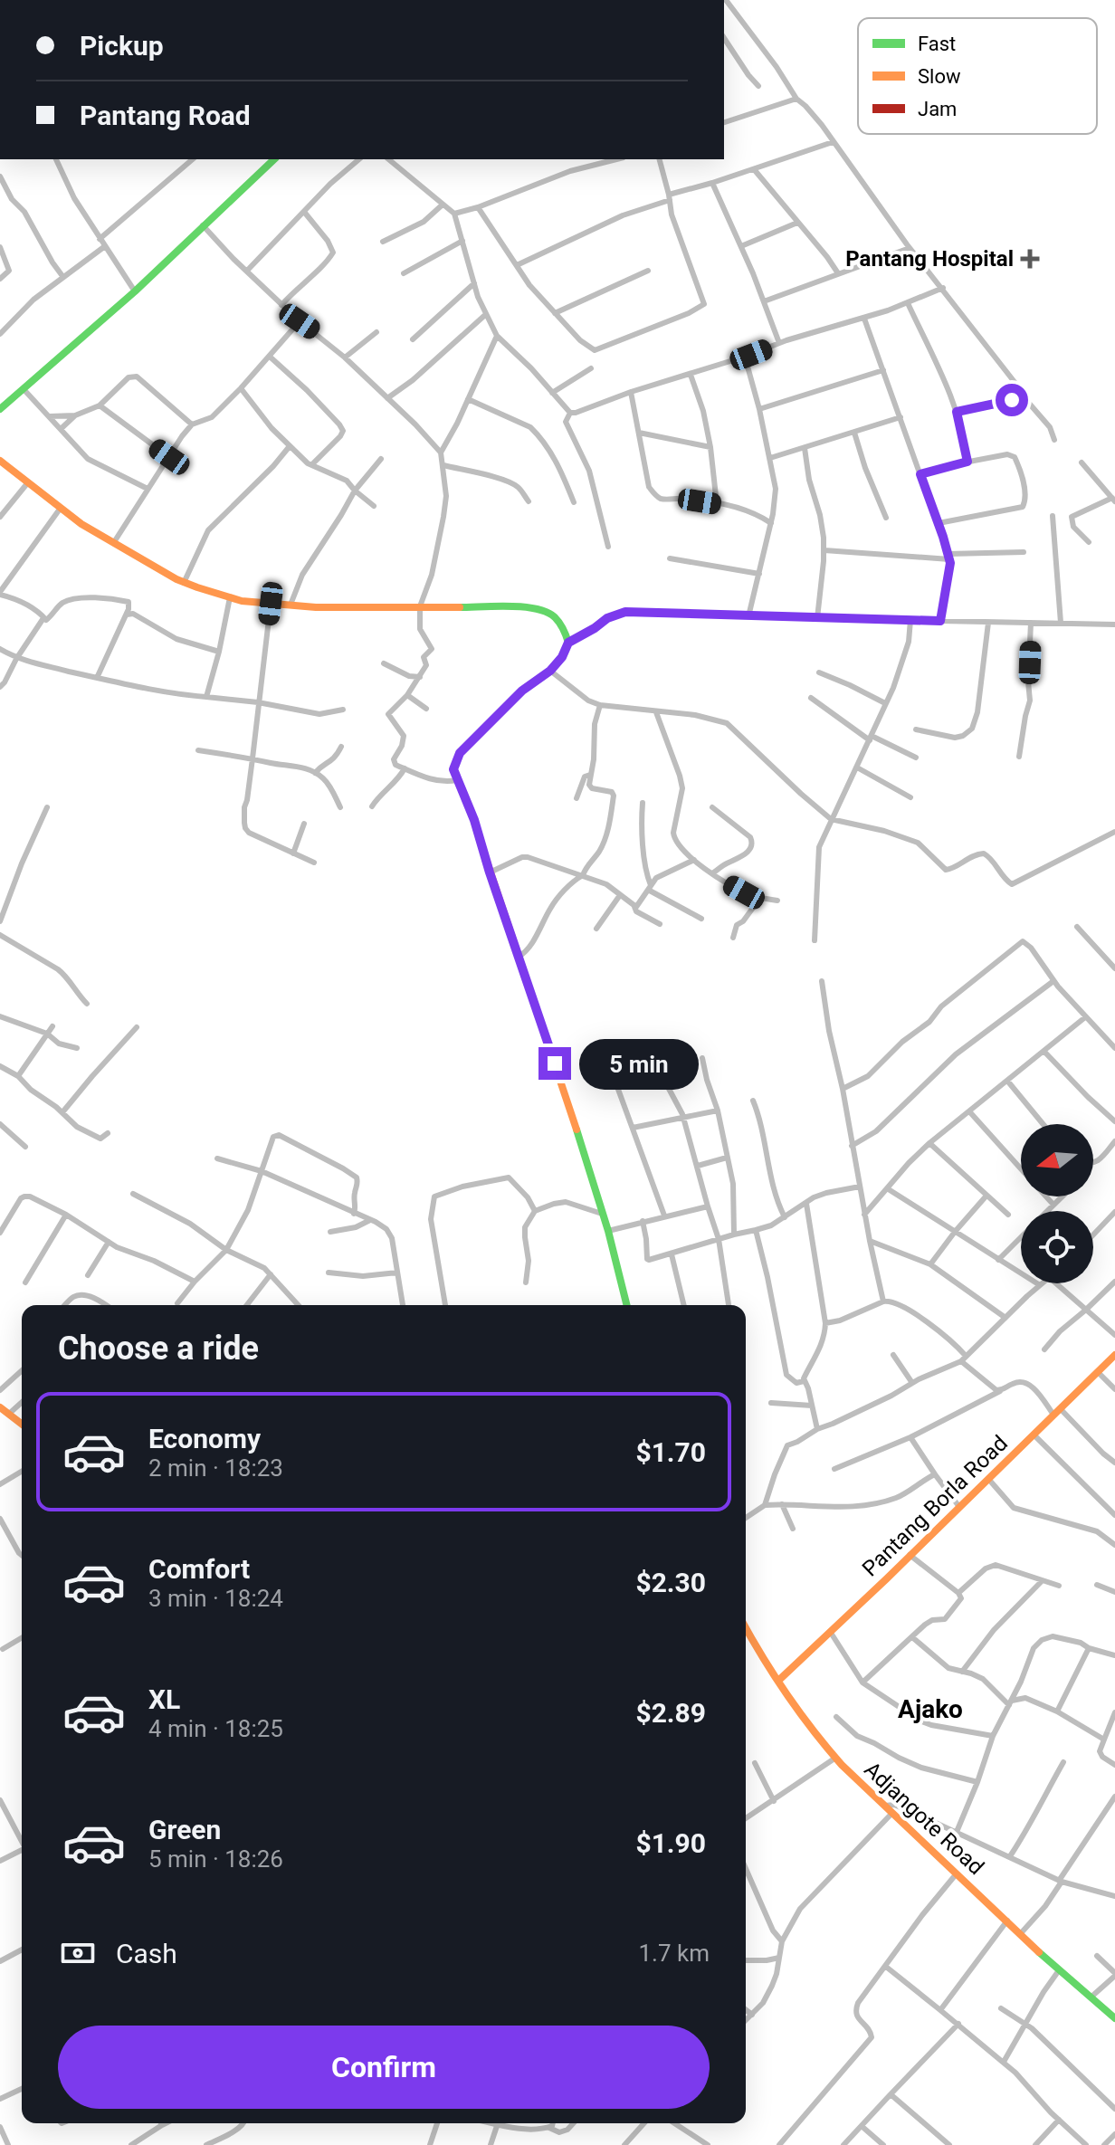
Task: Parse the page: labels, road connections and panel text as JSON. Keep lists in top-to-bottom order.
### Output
{
  "streets": {
    "street": ["Pantang Borla Road", "Adjangote Road"]
  },
  "crossings": [
    ["Pantang Borla Road", "Adjangote Road"]
  ],
  "districts": ["Ajako"],
  "places": {
    "health": ["Pantang Hospital"]
  },
  "legend": ["Fast", "Slow", "Jam"],
  "north": "left",
  "page": {
    "banner": ["Pickup", "Pantang Road"],
    "bubble": "5 min",
    "heading": "Choose a ride",
    "list": [
      {
        "name": "Economy",
        "note": "2 min · 18:23",
        "value": "$1.70"
      },
      {
        "name": "Comfort",
        "note": "3 min · 18:24",
        "value": "$2.30"
      },
      {
        "name": "XL",
        "note": "4 min · 18:25",
        "value": "$2.89"
      },
      {
        "name": "Green",
        "note": "5 min · 18:26",
        "value": "$1.90"
      }
    ],
    "pay": ["Cash", "1.7 km"],
    "buttons": "Confirm"
  }
}
